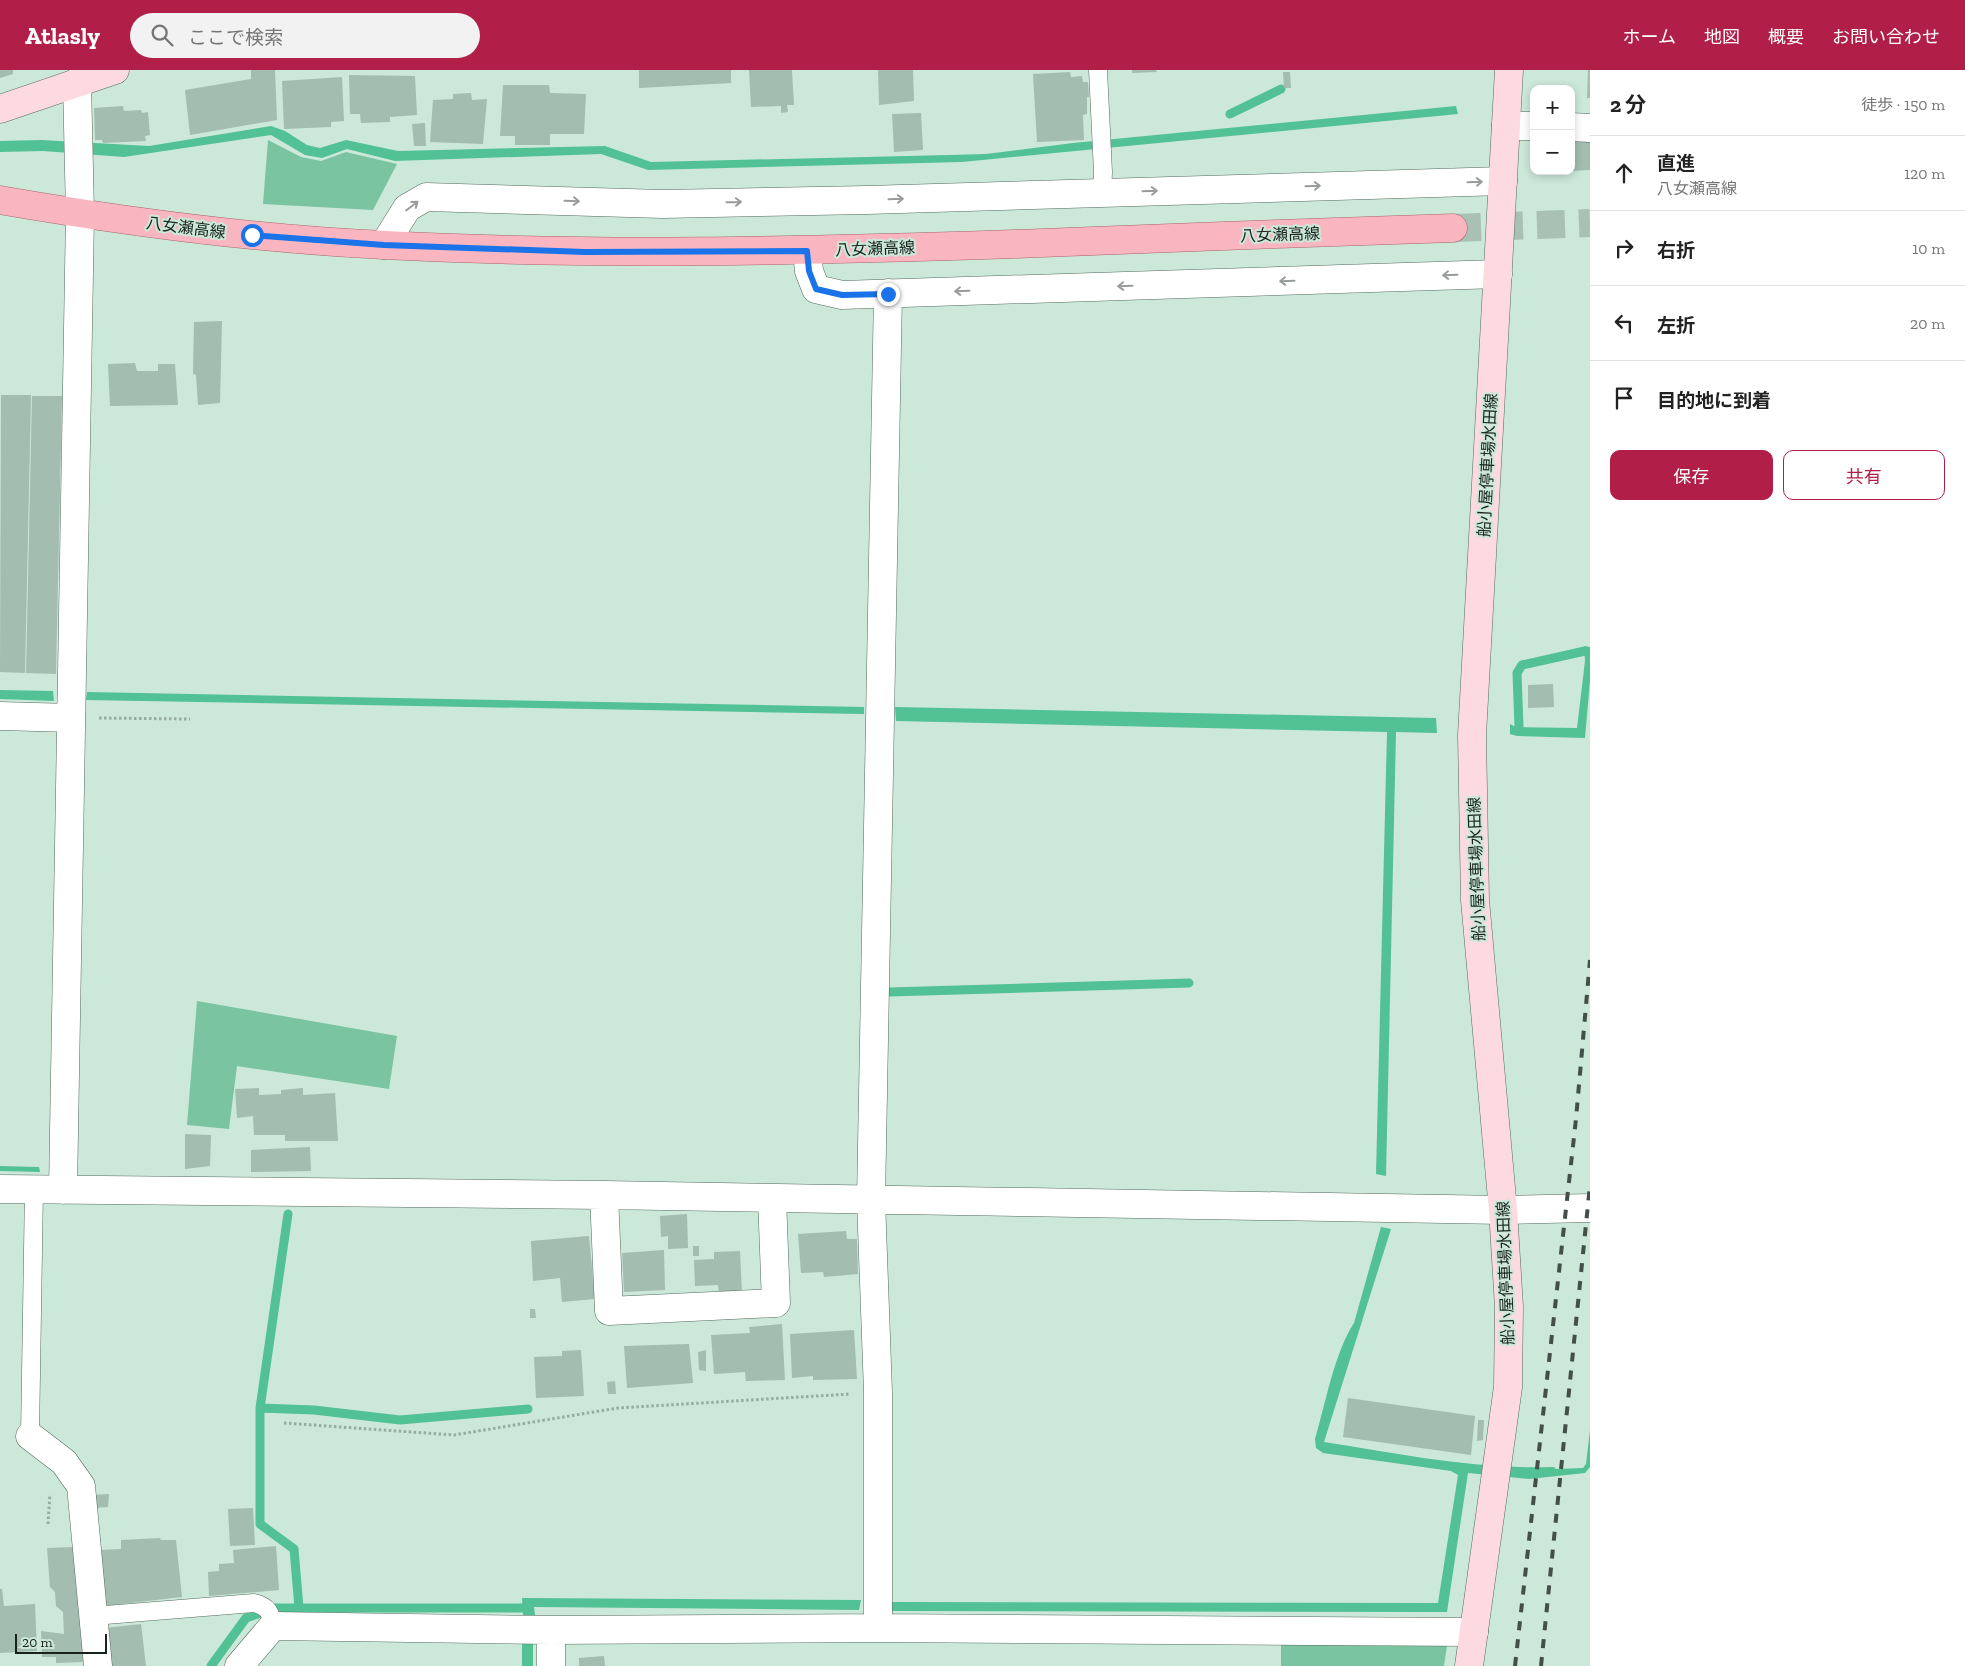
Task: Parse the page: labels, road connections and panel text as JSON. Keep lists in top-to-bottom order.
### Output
{
  "streets": {
    "main road": ["八女瀬高線", "船小屋停車場水田線"]
  },
  "scale_bar": "20 m",
  "page": {
    "header": "Atlasly",
    "search": "ここで検索",
    "nav": [
      "ホーム",
      "地図",
      "概要",
      "お問い合わせ"
    ],
    "heading": ["2 分", "徒歩 · 150 m"],
    "map_buttons": ["+", "−"],
    "list": [
      ["直進", "八女瀬高線", "120 m"],
      ["右折", "10 m"],
      ["左折", "20 m"],
      "目的地に到着"
    ],
    "buttons": ["保存", "共有"],
    "scale": "20 m"
  }
}
